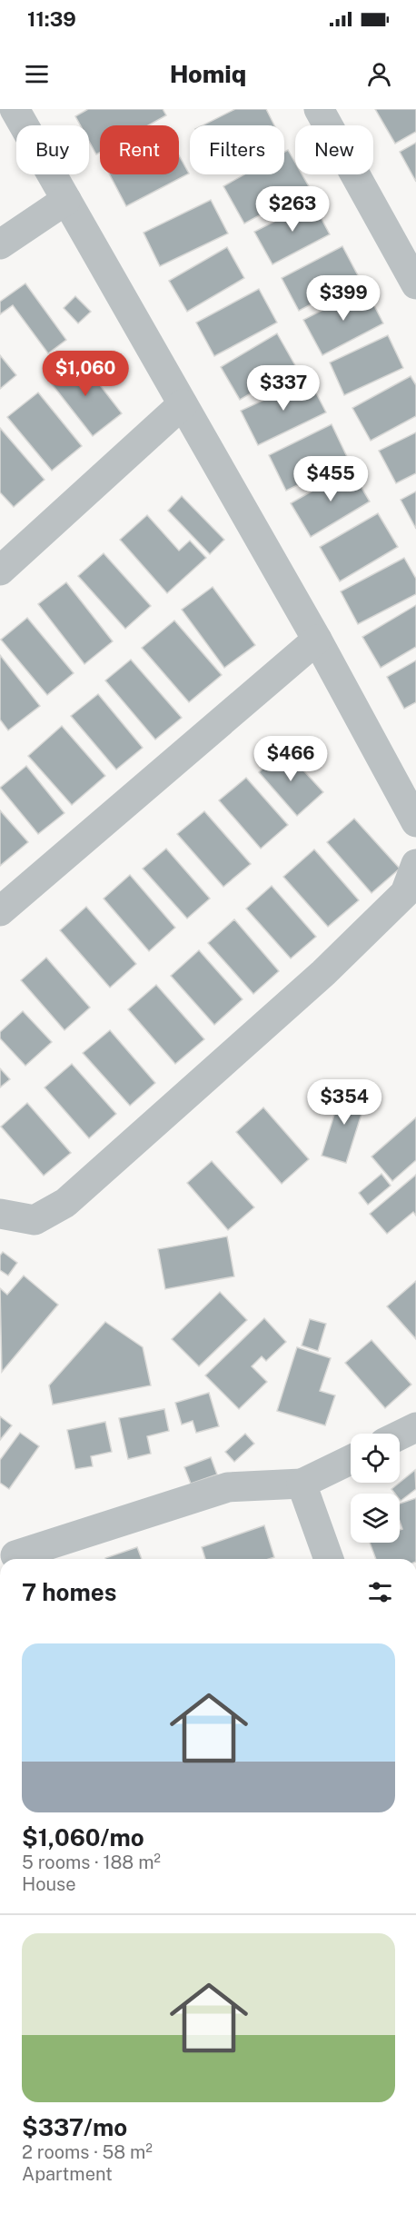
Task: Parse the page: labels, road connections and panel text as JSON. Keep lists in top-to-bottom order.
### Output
{
  "page": {
    "status": "11:39",
    "header": "Homiq",
    "chip": [
      "Buy",
      "Rent",
      "Filters",
      "New"
    ],
    "price": [
      "$263",
      "$399",
      "$1,060",
      "$337",
      "$455",
      "$466",
      "$354"
    ],
    "heading": "7 homes",
    "list": [
      {
        "name": "$1,060/mo",
        "note": "5 rooms · 188 m² · House"
      },
      {
        "name": "$337/mo",
        "note": "2 rooms · 58 m² · Apartment"
      }
    ]
  }
}
